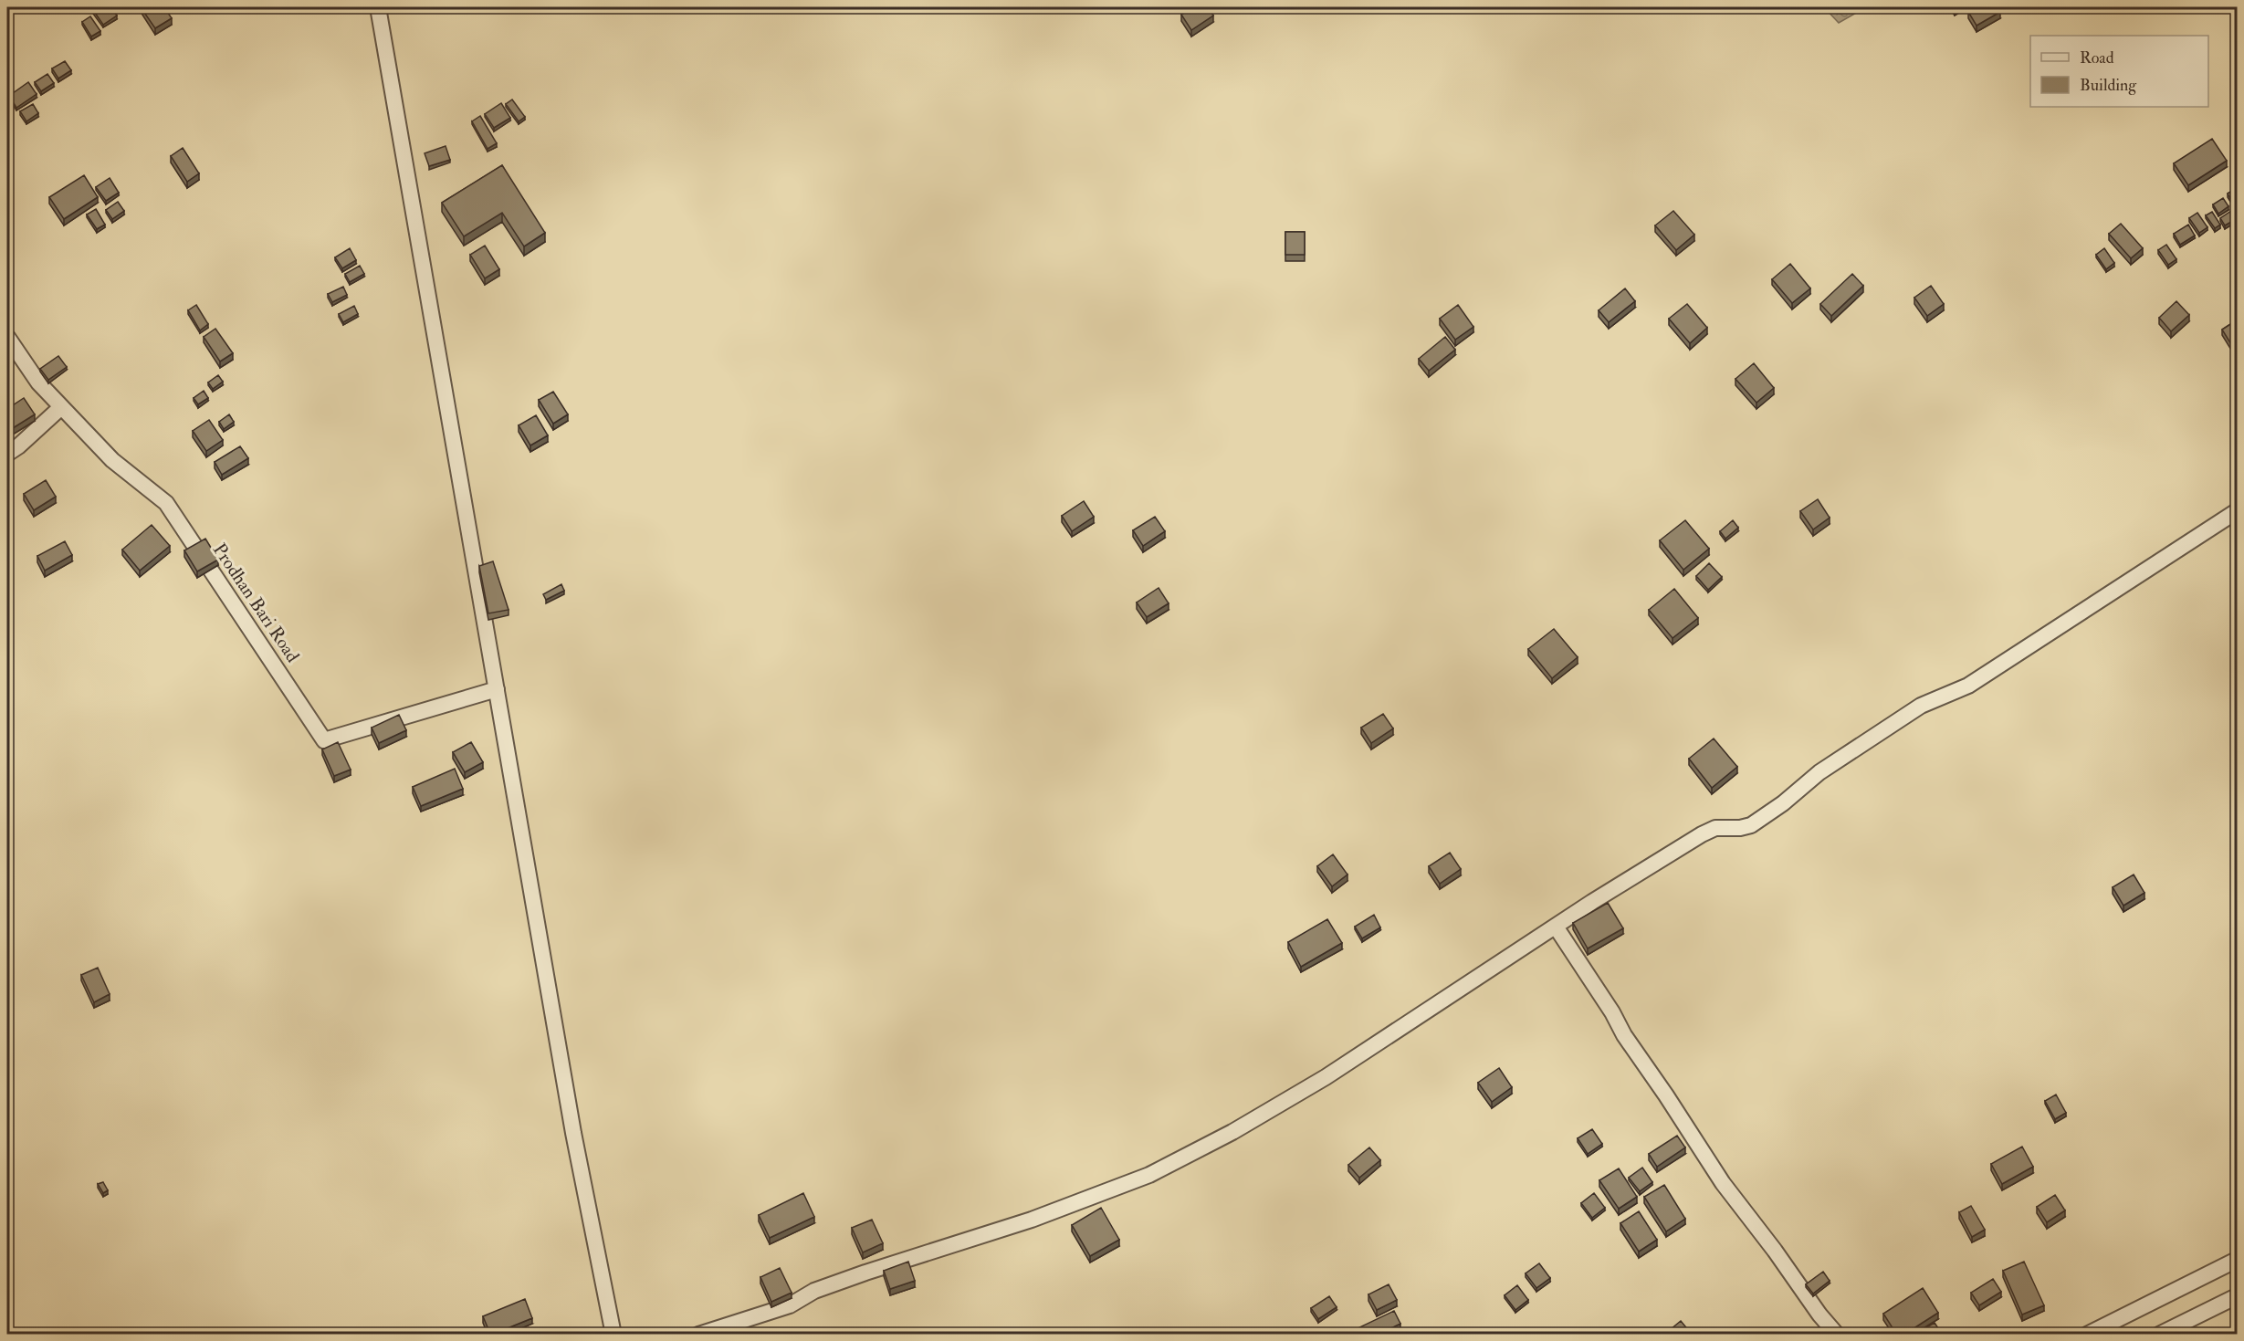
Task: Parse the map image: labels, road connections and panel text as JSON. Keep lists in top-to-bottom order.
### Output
{
  "streets": {
    "street": ["Prodhan Bari Road"]
  },
  "legend": ["Road", "Building"]
}
